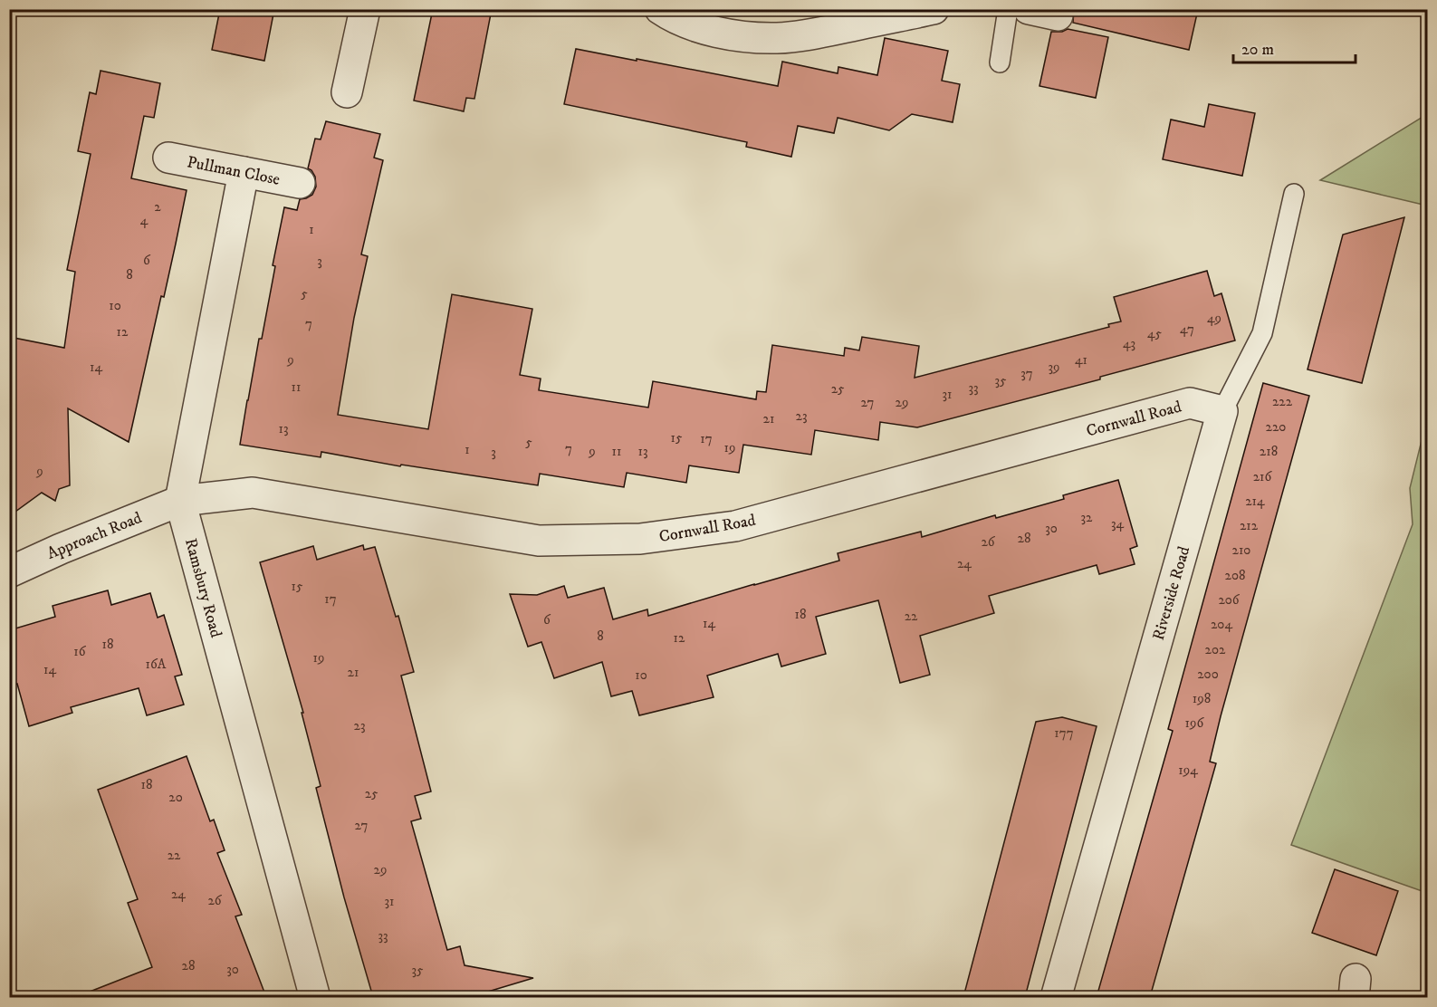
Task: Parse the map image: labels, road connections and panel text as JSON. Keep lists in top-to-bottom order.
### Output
{
  "streets": {
    "street": [
      "Pullman Close",
      "Cornwall Road",
      "Approach Road",
      "Ramsbury Road",
      "Riverside Road"
    ]
  },
  "crossings": [
    ["Pullman Close", "Ramsbury Road"],
    ["Cornwall Road", "Approach Road"],
    ["Cornwall Road", "Ramsbury Road"],
    ["Cornwall Road", "Riverside Road"],
    ["Approach Road", "Ramsbury Road"]
  ],
  "house_numbers": [
    "2",
    "4",
    "1",
    "6",
    "3",
    "8",
    "5",
    "10",
    "49",
    "7",
    "47",
    "12",
    "45",
    "43",
    "9",
    "41",
    "14",
    "39",
    "37",
    "35",
    "11",
    "33",
    "25",
    "31",
    "222",
    "27",
    "29",
    "23",
    "21",
    "220",
    "13",
    "15",
    "17",
    "5",
    "19",
    "7",
    "1",
    "9",
    "11",
    "13",
    "218",
    "3",
    "9",
    "216",
    "214",
    "32",
    "34",
    "212",
    "30",
    "28",
    "26",
    "210",
    "24",
    "208",
    "15",
    "17",
    "206",
    "18",
    "22",
    "6",
    "14",
    "204",
    "8",
    "12",
    "18",
    "202",
    "16",
    "19",
    "16A",
    "14",
    "21",
    "200",
    "10",
    "198",
    "196",
    "23",
    "177",
    "194",
    "18",
    "25",
    "20",
    "27",
    "22",
    "29",
    "24",
    "26",
    "31",
    "33",
    "28",
    "30",
    "35"
  ],
  "scale_bar": "20 m"
}
